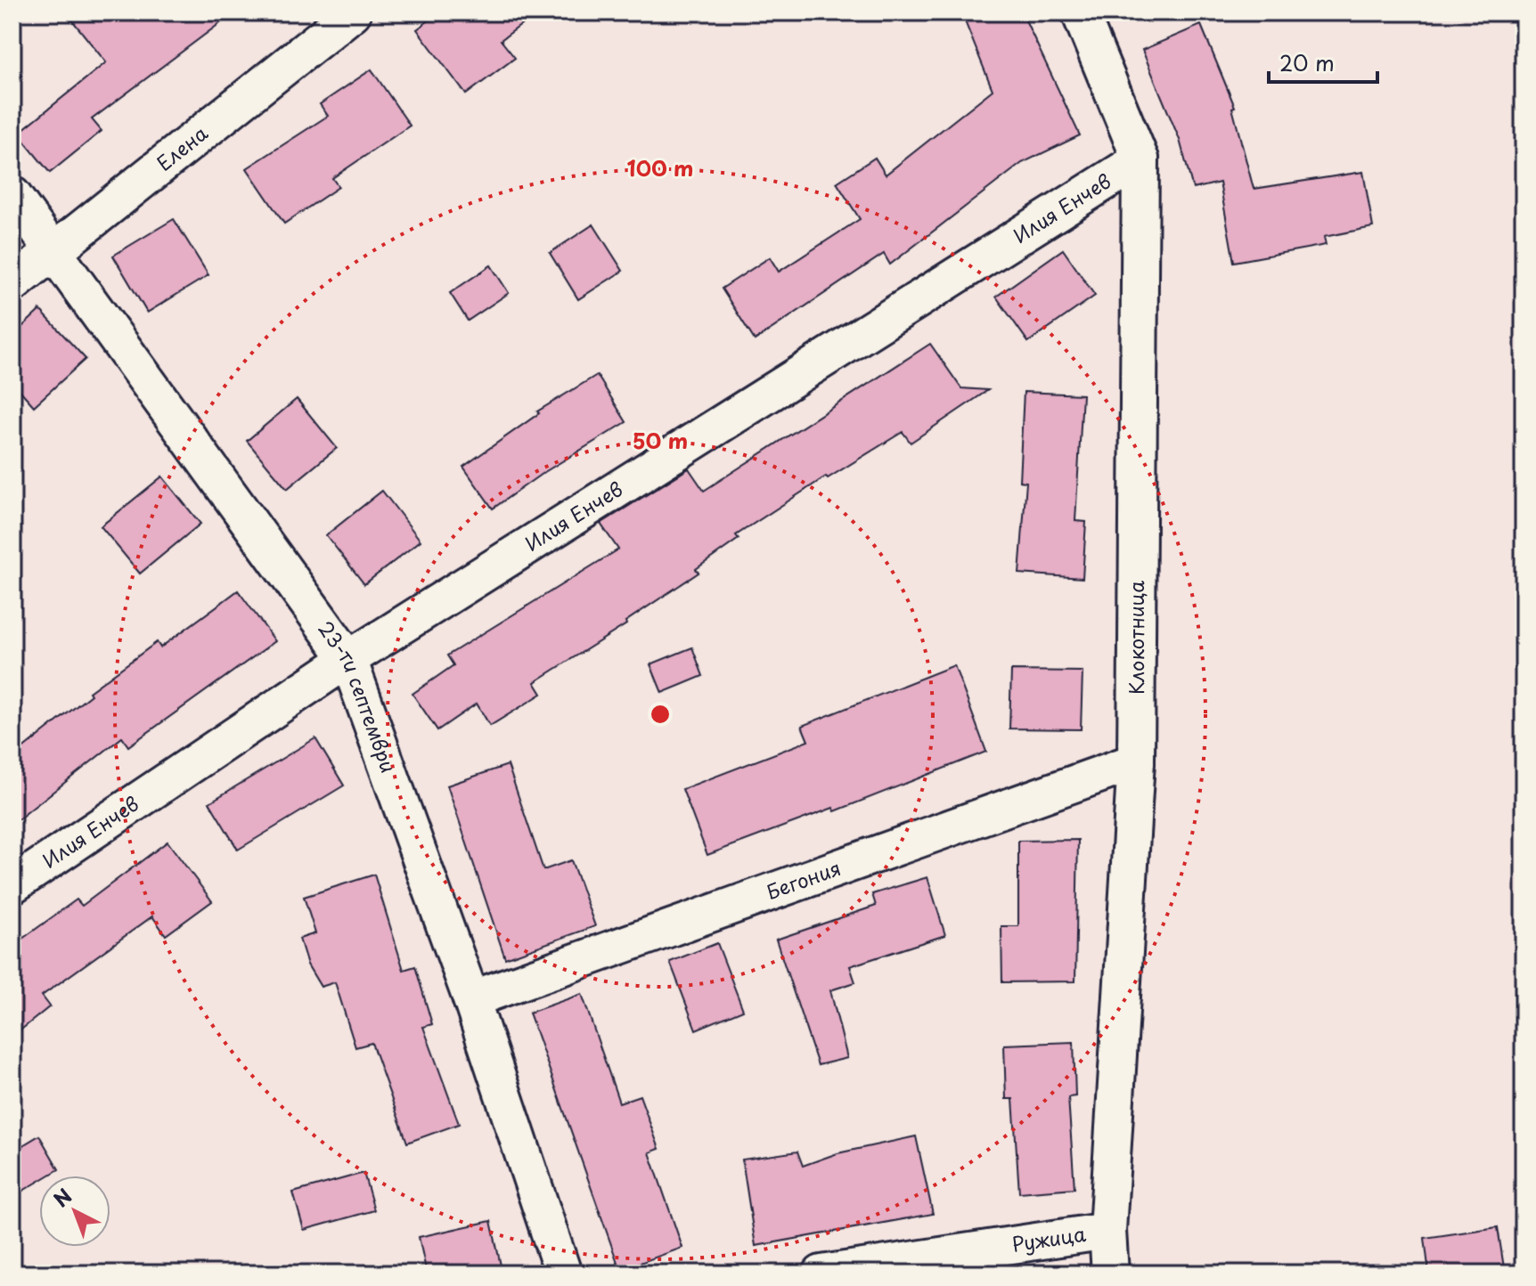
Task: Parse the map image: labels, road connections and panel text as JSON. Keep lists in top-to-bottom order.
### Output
{
  "streets": {
    "street": [
      "Елена",
      "Илия Енчев",
      "Клокотница",
      "23-ти септември",
      "Бегония",
      "Ружица"
    ]
  },
  "crossings": [
    ["Елена", "23-ти септември"],
    ["Илия Енчев", "Клокотница"],
    ["Илия Енчев", "23-ти септември"],
    ["Клокотница", "Бегония"],
    ["Клокотница", "Ружица"],
    ["23-ти септември", "Бегония"]
  ],
  "scale_bar": "20 m",
  "north": "top left",
  "rings": ["100 m", "50 m"]
}
